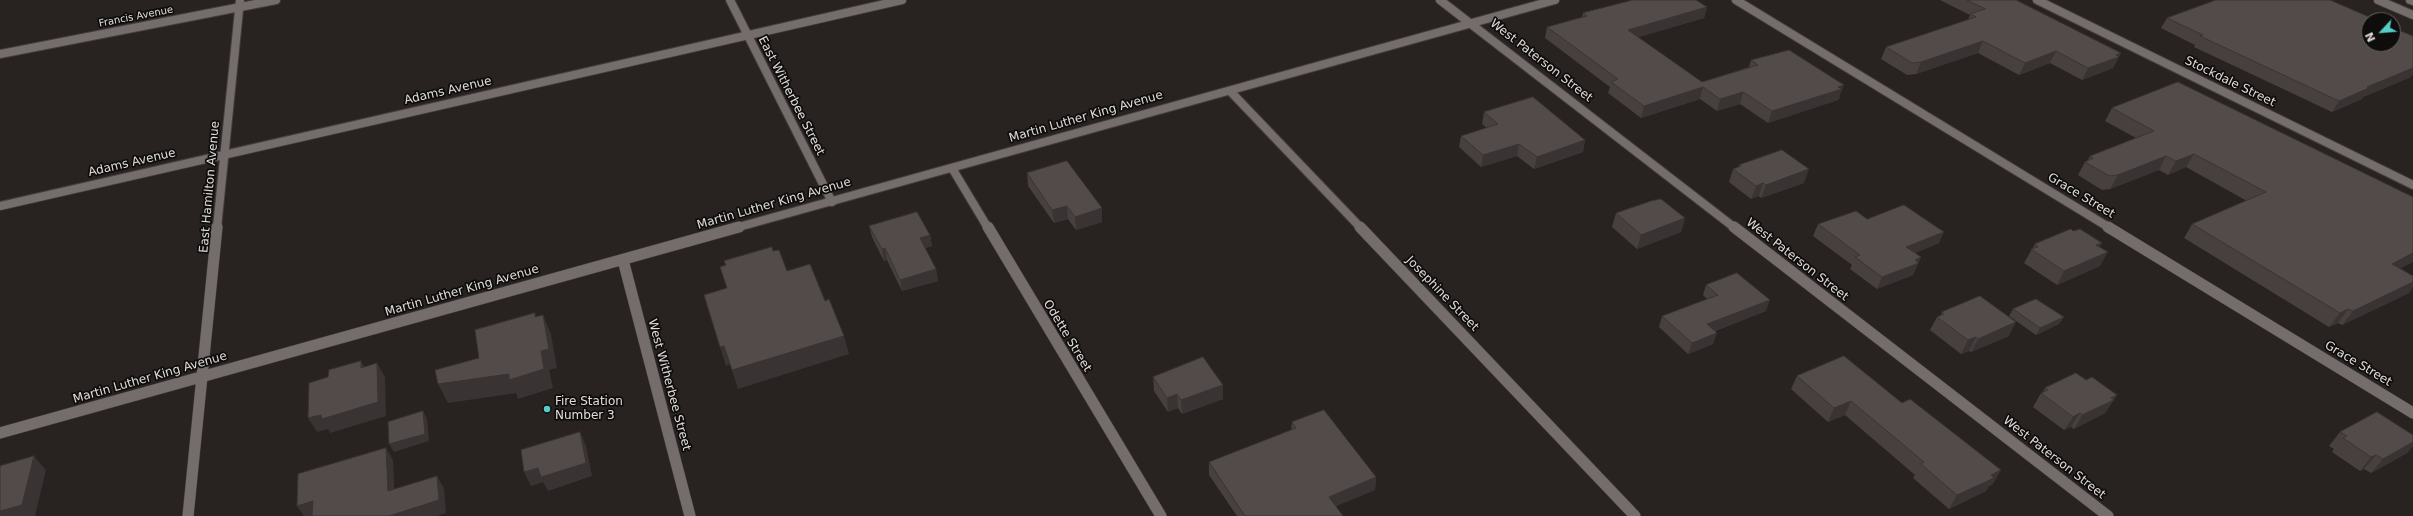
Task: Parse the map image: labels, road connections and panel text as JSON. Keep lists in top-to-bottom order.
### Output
{
  "streets": {
    "street": [
      "Francis Avenue",
      "West Paterson Street",
      "Stockdale Street",
      "Adams Avenue",
      "East Witherbee Street",
      "Martin Luther King Avenue",
      "East Hamilton Avenue",
      "Grace Street",
      "Josephine Street",
      "Odette Street",
      "West Witherbee Street"
    ]
  },
  "crossings": [
    ["Francis Avenue", "East Hamilton Avenue"],
    ["West Paterson Street", "Martin Luther King Avenue"],
    ["Adams Avenue", "East Witherbee Street"],
    ["Adams Avenue", "East Hamilton Avenue"],
    ["East Witherbee Street", "Martin Luther King Avenue"],
    ["Martin Luther King Avenue", "East Hamilton Avenue"],
    ["Martin Luther King Avenue", "Josephine Street"],
    ["Martin Luther King Avenue", "Odette Street"],
    ["Martin Luther King Avenue", "West Witherbee Street"]
  ],
  "places": ["Fire Station Number 3"],
  "north": "bottom left"
}
